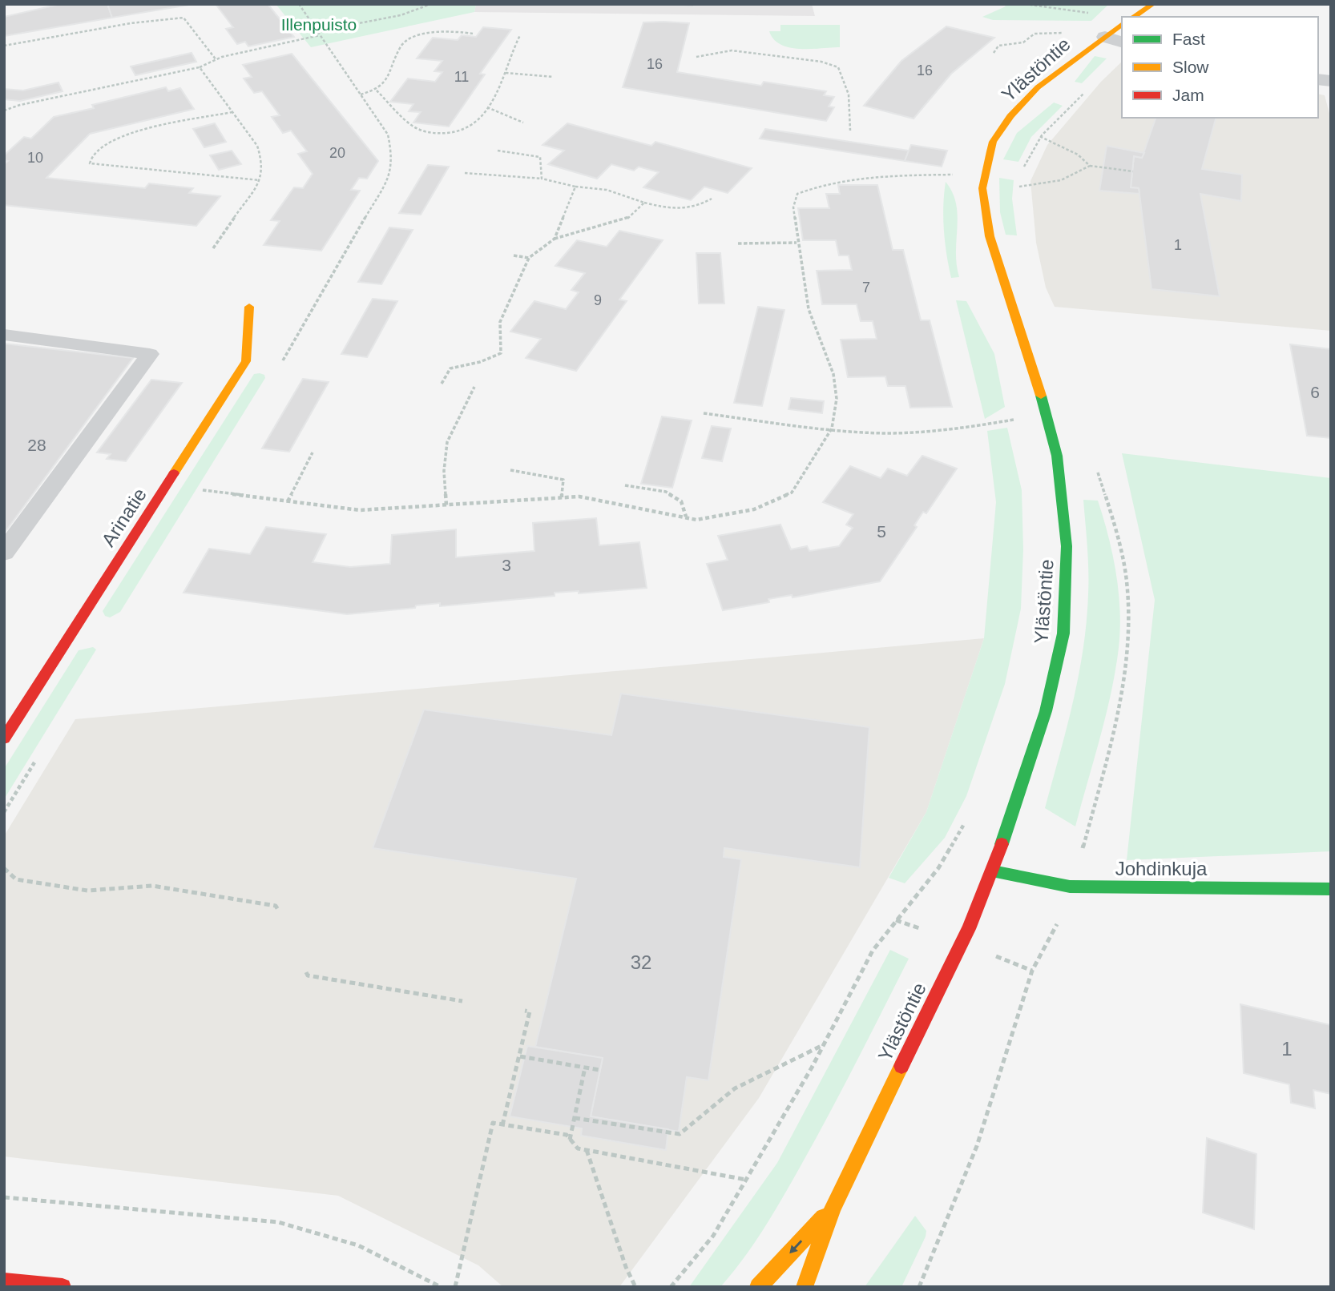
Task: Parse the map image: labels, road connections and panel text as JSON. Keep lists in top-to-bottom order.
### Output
{
  "streets": {
    "street": ["Ylästöntie", "Arinatie", "Johdinkuja"]
  },
  "crossings": [
    ["Ylästöntie", "Johdinkuja"]
  ],
  "parks": ["Illenpuisto"],
  "house_numbers": [
    "16",
    "16",
    "11",
    "20",
    "10",
    "1",
    "7",
    "9",
    "6",
    "28",
    "5",
    "3",
    "32",
    "1"
  ],
  "legend": ["Fast", "Slow", "Jam"]
}
